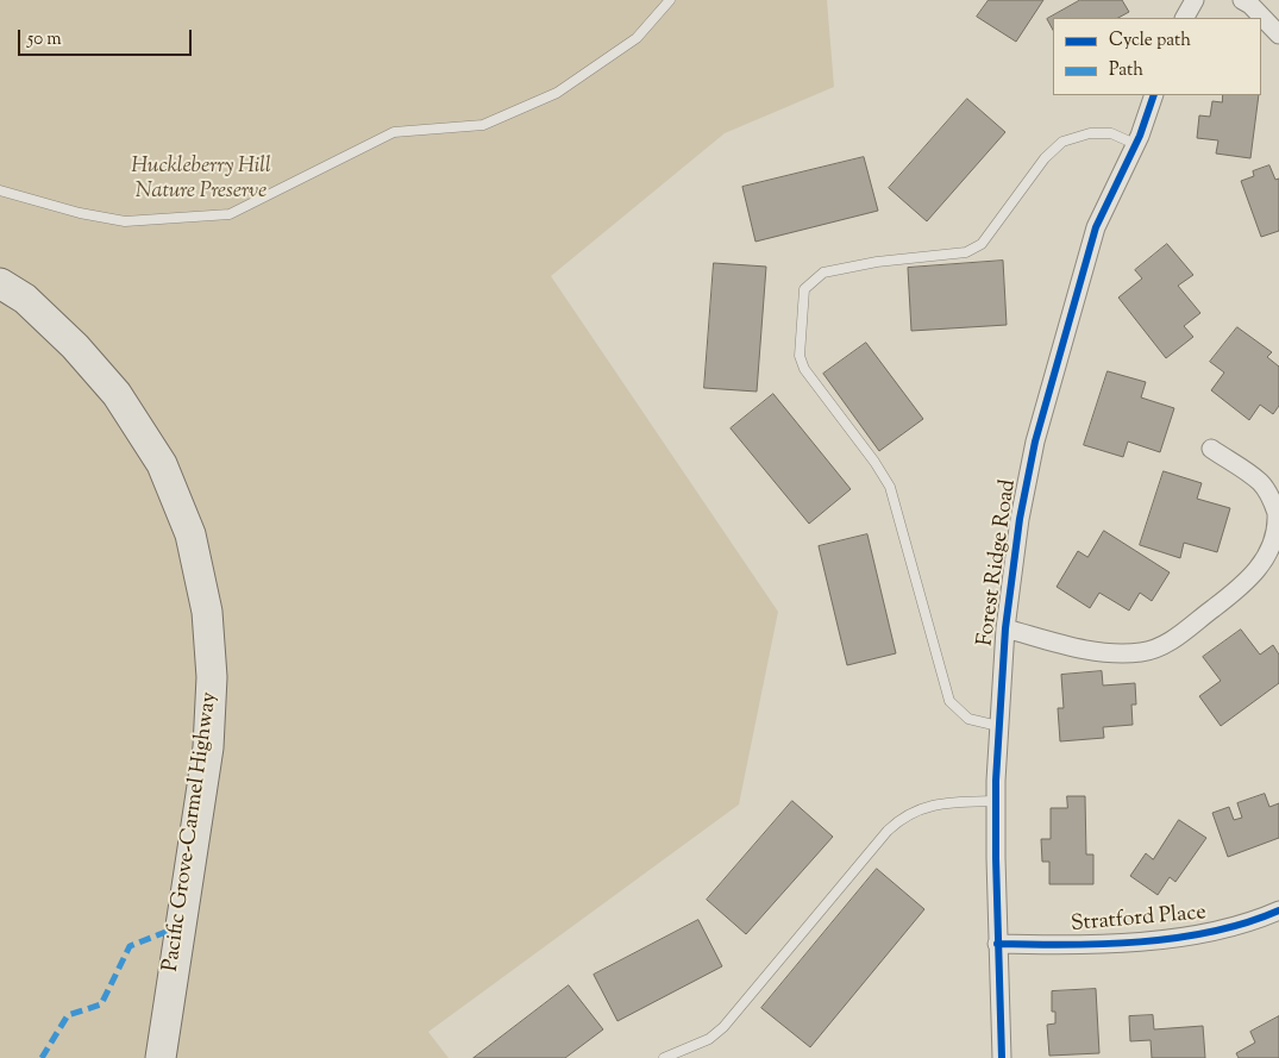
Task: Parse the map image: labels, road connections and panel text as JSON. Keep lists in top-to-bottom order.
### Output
{
  "streets": {
    "main road": ["Pacific Grove-Carmel Highway"],
    "street": ["Forest Ridge Road", "Stratford Place"]
  },
  "crossings": [
    ["Forest Ridge Road", "Stratford Place"]
  ],
  "parks": ["Huckleberry Hill Nature Preserve"],
  "legend": ["Cycle path", "Path"],
  "scale_bar": "50 m"
}
